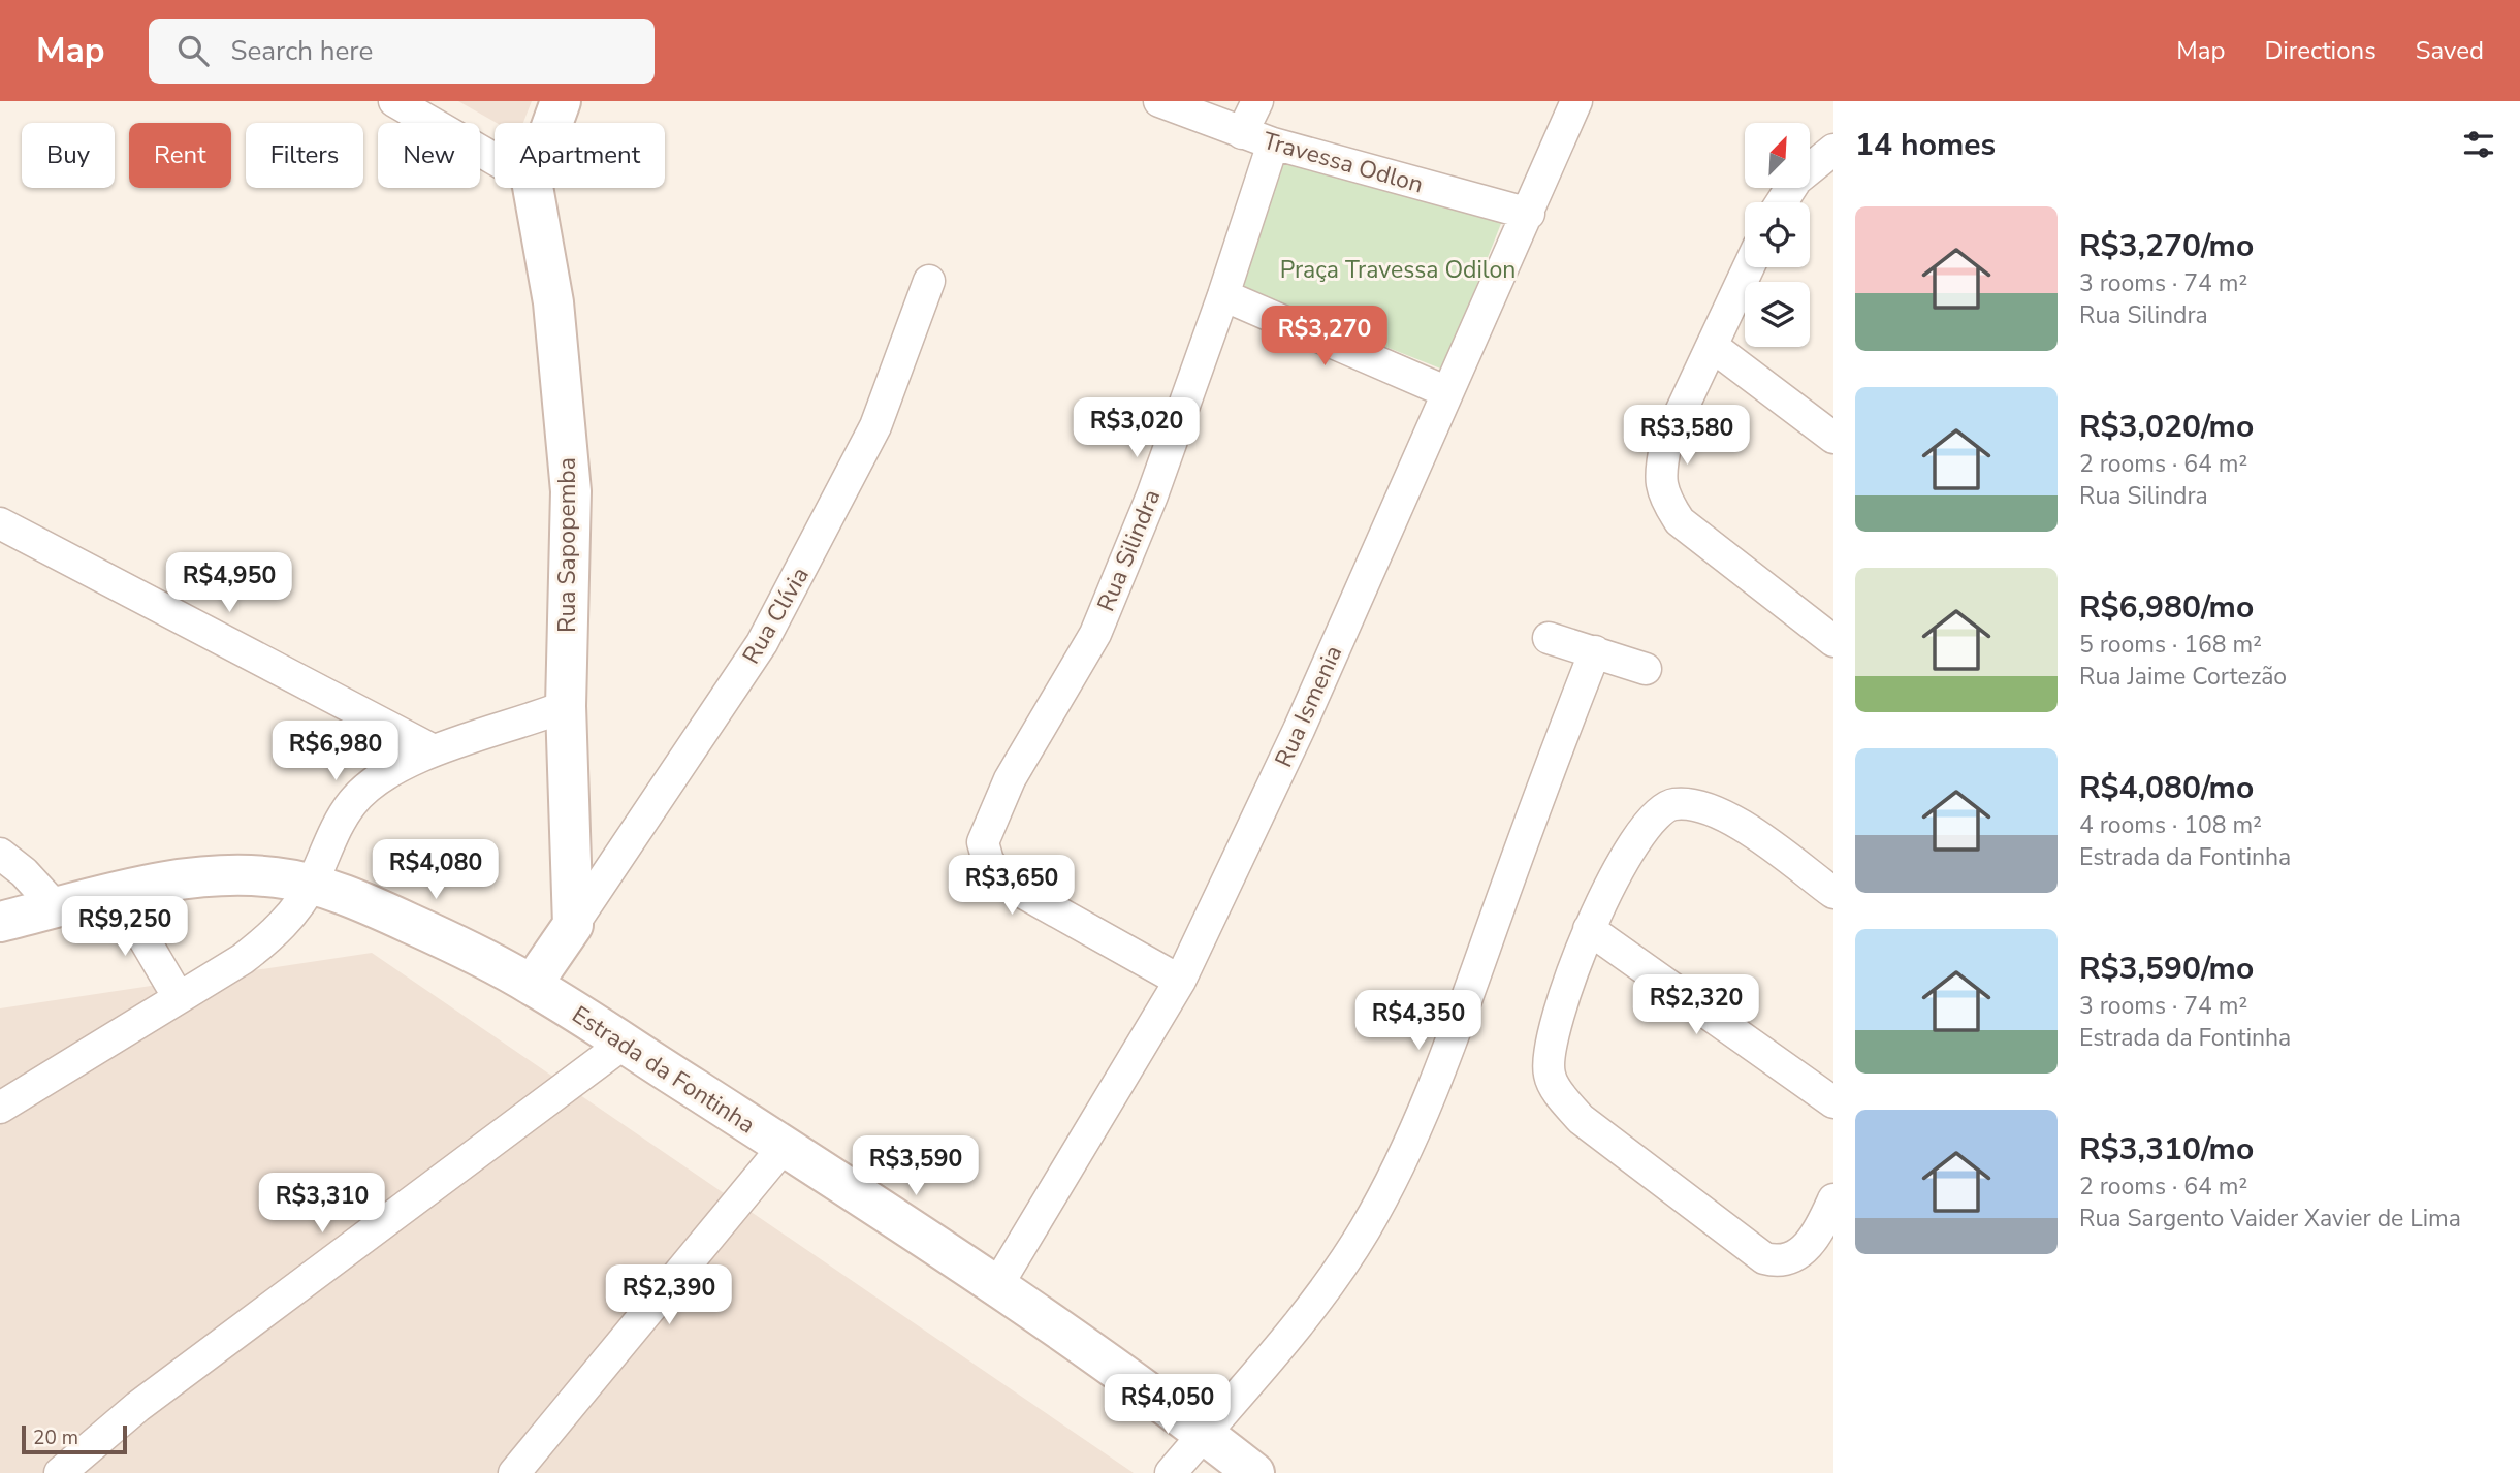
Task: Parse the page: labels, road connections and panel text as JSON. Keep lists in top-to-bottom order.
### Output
{
  "streets": {
    "main road": ["Rua Sapopemba", "Estrada da Fontinha"],
    "street": [
      "Travessa Odlon",
      "Rua Silindra",
      "Rua Clívia",
      "Rua Ismenia"
    ]
  },
  "crossings": [
    ["Travessa Odlon", "Rua Silindra"],
    ["Travessa Odlon", "Rua Ismenia"],
    ["Rua Sapopemba", "Rua Clívia"],
    ["Rua Silindra", "Rua Ismenia"],
    ["Rua Ismenia", "Estrada da Fontinha"]
  ],
  "parks": ["Praça Travessa Odilon"],
  "scale_bar": "20 m",
  "north": "top right",
  "page": {
    "header": "Map",
    "search": "Search here",
    "nav": ["Map", "Directions", "Saved"],
    "heading": "14 homes",
    "chip": [
      "Buy",
      "Rent",
      "Filters",
      "New",
      "Apartment"
    ],
    "list": [
      {
        "name": "R$3,270/mo",
        "note": "3 rooms · 74 m² · Rua Silindra"
      },
      {
        "name": "R$3,020/mo",
        "note": "2 rooms · 64 m² · Rua Silindra"
      },
      {
        "name": "R$6,980/mo",
        "note": "5 rooms · 168 m² · Rua Jaime Cortezão"
      },
      {
        "name": "R$4,080/mo",
        "note": "4 rooms · 108 m² · Estrada da Fontinha"
      },
      {
        "name": "R$3,590/mo",
        "note": "3 rooms · 74 m² · Estrada da Fontinha"
      },
      {
        "name": "R$3,310/mo",
        "note": "2 rooms · 64 m² · Rua Sargento Vaider Xavier de Lima"
      }
    ],
    "price": [
      "R$3,270",
      "R$3,020",
      "R$3,580",
      "R$4,950",
      "R$6,980",
      "R$4,080",
      "R$3,650",
      "R$9,250",
      "R$2,320",
      "R$4,350",
      "R$3,590",
      "R$3,310",
      "R$2,390",
      "R$4,050"
    ],
    "scale": "20 m"
  }
}
